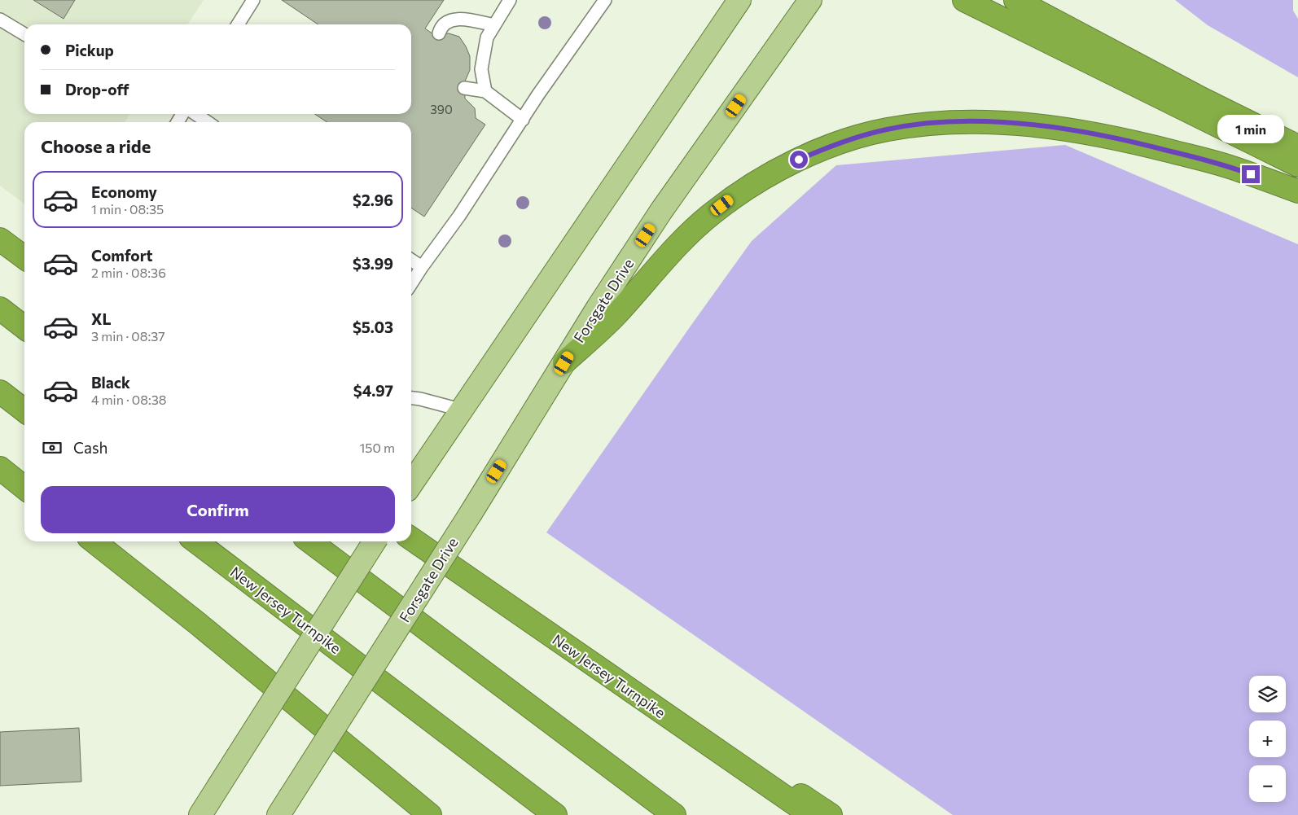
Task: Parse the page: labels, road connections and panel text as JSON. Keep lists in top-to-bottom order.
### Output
{
  "streets": {
    "highway": ["New Jersey Turnpike"],
    "main road": ["Forsgate Drive"]
  },
  "house_numbers": ["390"],
  "page": {
    "banner": ["Pickup", "Drop-off"],
    "bubble": "1 min",
    "heading": "Choose a ride",
    "list": [
      {
        "name": "Economy",
        "note": "1 min · 08:35",
        "value": "$2.96"
      },
      {
        "name": "Comfort",
        "note": "2 min · 08:36",
        "value": "$3.99"
      },
      {
        "name": "XL",
        "note": "3 min · 08:37",
        "value": "$5.03"
      },
      {
        "name": "Black",
        "note": "4 min · 08:38",
        "value": "$4.97"
      }
    ],
    "pay": ["Cash", "150 m"],
    "buttons": "Confirm",
    "map_buttons": ["+", "−"]
  }
}
